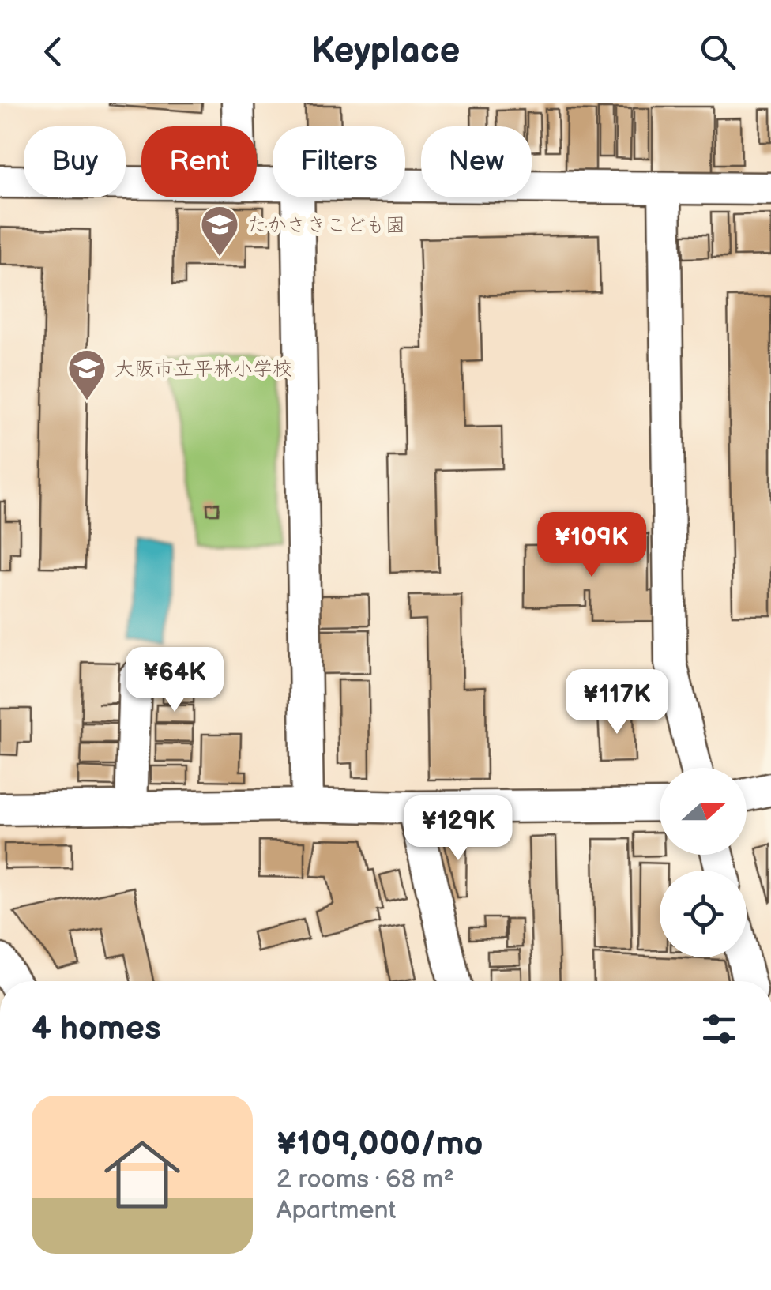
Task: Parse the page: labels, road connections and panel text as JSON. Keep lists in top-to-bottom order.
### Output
{
  "places": {
    "school or university": ["たかさきこども園", "大阪市立平林小学校"]
  },
  "north": "right",
  "page": {
    "header": "Keyplace",
    "chip": [
      "Buy",
      "Rent",
      "Filters",
      "New"
    ],
    "price": [
      "¥109K",
      "¥64K",
      "¥117K",
      "¥129K"
    ],
    "heading": "4 homes",
    "list": [
      {
        "name": "¥109,000/mo",
        "note": "2 rooms · 68 m² · Apartment"
      }
    ]
  }
}
